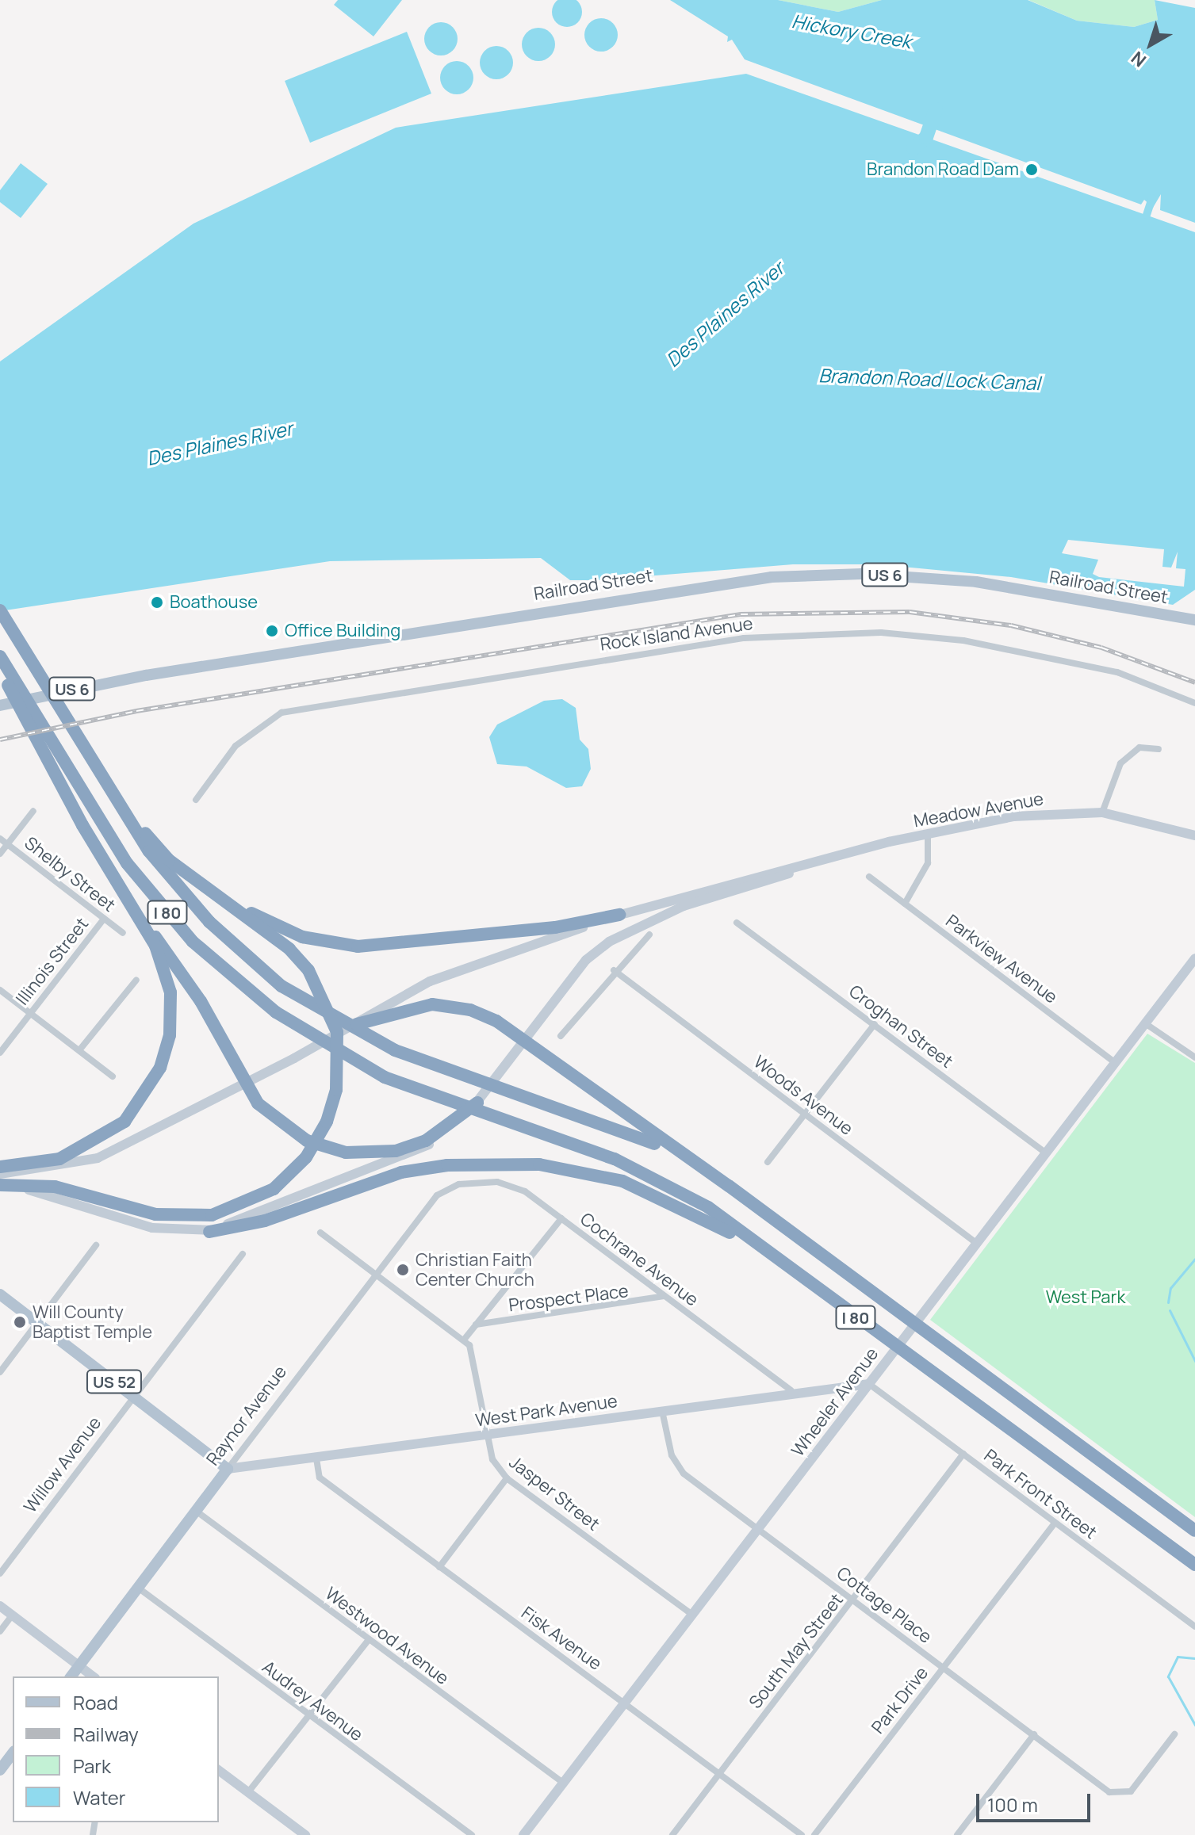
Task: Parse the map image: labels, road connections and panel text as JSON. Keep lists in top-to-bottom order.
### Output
{
  "streets": {
    "highway": ["I 80"],
    "main road": [
      "US 6",
      "Railroad Street",
      "US 52",
      "Raynor Avenue"
    ],
    "street": [
      "Rock Island Avenue",
      "Meadow Avenue",
      "Shelby Street",
      "Parkview Avenue",
      "Illinois Street",
      "Croghan Street",
      "Woods Avenue",
      "Cochrane Avenue",
      "Prospect Place",
      "Wheeler Avenue",
      "West Park Avenue",
      "Willow Avenue",
      "Jasper Street",
      "Park Front Street",
      "Cottage Place",
      "Westwood Avenue",
      "Fisk Avenue",
      "South May Street",
      "Park Drive",
      "Audrey Avenue"
    ]
  },
  "crossings": [
    ["Shelby Street", "Illinois Street"],
    ["Parkview Avenue", "Wheeler Avenue"],
    ["Croghan Street", "Wheeler Avenue"],
    ["Woods Avenue", "Wheeler Avenue"],
    ["Cochrane Avenue", "Prospect Place"],
    ["Cochrane Avenue", "West Park Avenue"],
    ["Cochrane Avenue", "Raynor Avenue"],
    ["US 52", "West Park Avenue"],
    ["US 52", "Raynor Avenue"],
    ["US 52", "Willow Avenue"],
    ["Wheeler Avenue", "West Park Avenue"],
    ["Wheeler Avenue", "Jasper Street"],
    ["Wheeler Avenue", "Park Front Street"],
    ["Wheeler Avenue", "Cottage Place"],
    ["Wheeler Avenue", "Westwood Avenue"],
    ["Wheeler Avenue", "Fisk Avenue"],
    ["West Park Avenue", "Raynor Avenue"],
    ["West Park Avenue", "Jasper Street"],
    ["West Park Avenue", "Park Front Street"],
    ["West Park Avenue", "Cottage Place"],
    ["West Park Avenue", "Fisk Avenue"],
    ["Raynor Avenue", "Westwood Avenue"],
    ["Raynor Avenue", "Audrey Avenue"],
    ["Park Front Street", "South May Street"],
    ["Park Front Street", "Park Drive"],
    ["Cottage Place", "South May Street"],
    ["Cottage Place", "Park Drive"],
    ["Fisk Avenue", "South May Street"]
  ],
  "water": ["Hickory Creek", "Des Plaines River", "Brandon Road Lock Canal"],
  "parks": ["West Park"],
  "places": [
    "Brandon Road Dam",
    "Boathouse",
    "Office Building",
    "Christian Faith Center Church",
    "Will County Baptist Temple"
  ],
  "legend": [
    "Road",
    "Railway",
    "Park",
    "Water"
  ],
  "scale_bar": "100 m",
  "north": "bottom left"
}
